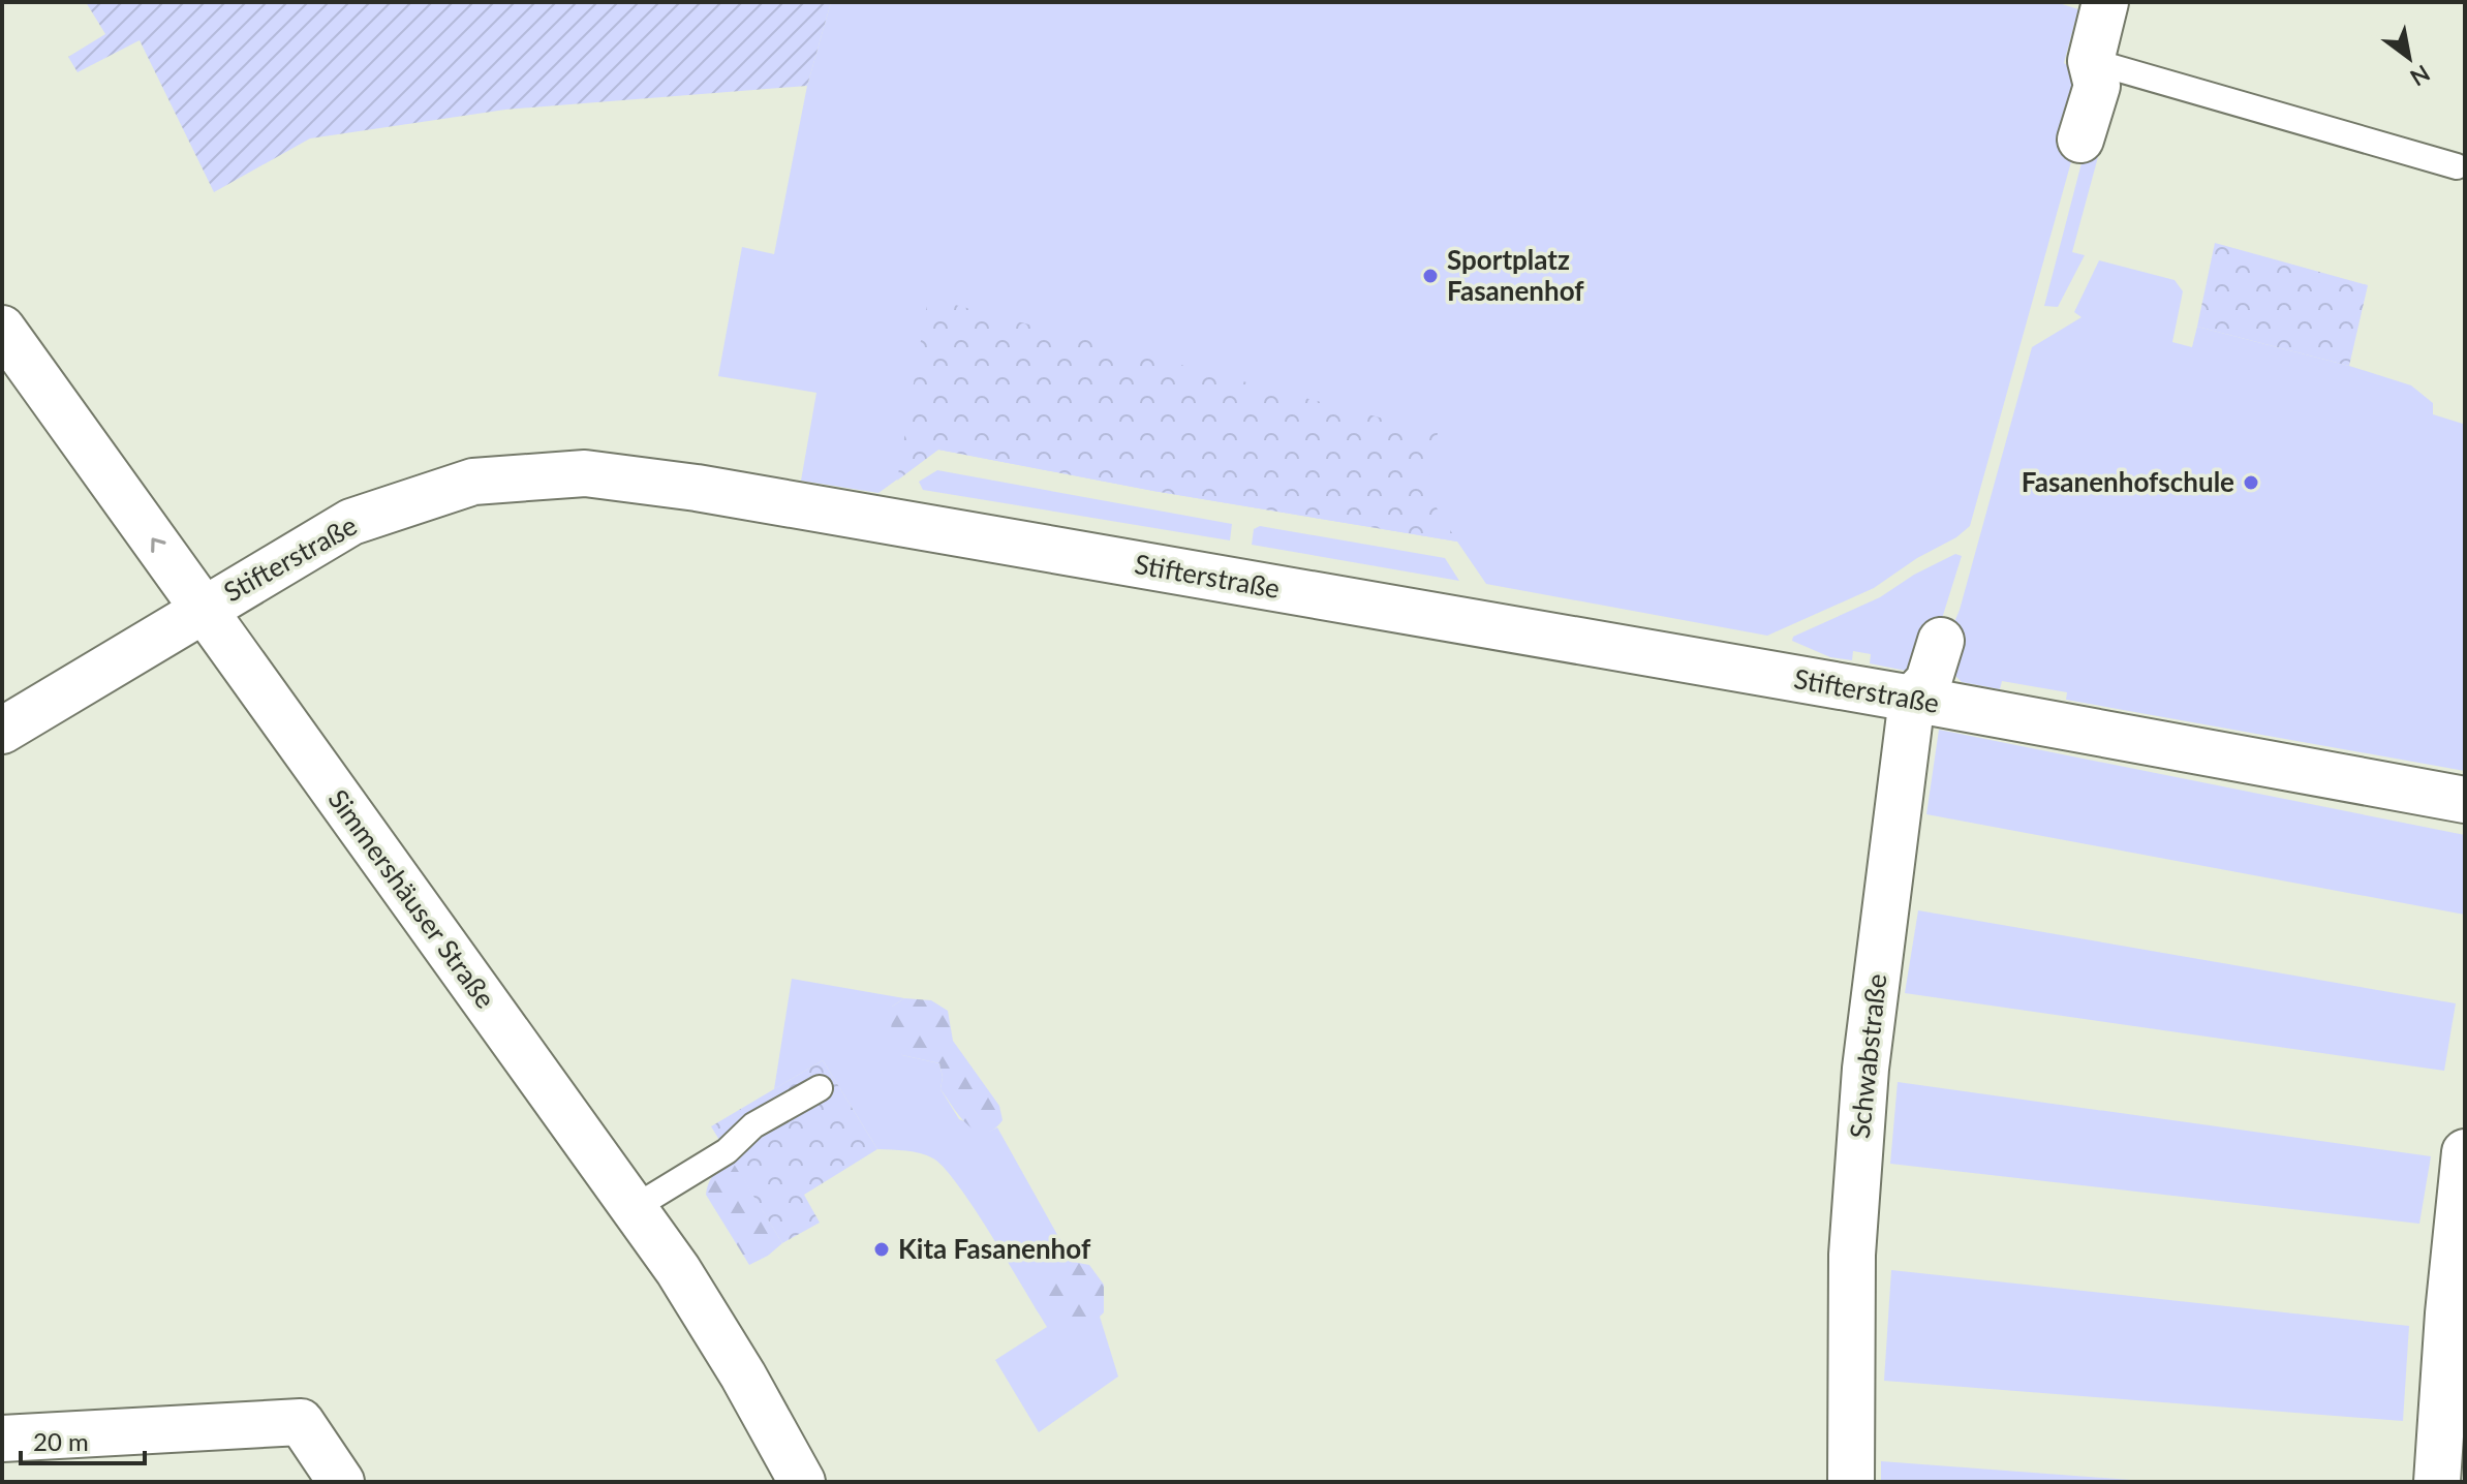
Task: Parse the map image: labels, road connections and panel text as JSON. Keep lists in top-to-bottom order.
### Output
{
  "streets": {
    "street": ["Stifterstraße", "Simmershäuser Straße", "Schwabstraße"]
  },
  "crossings": [
    ["Stifterstraße", "Simmershäuser Straße"],
    ["Stifterstraße", "Schwabstraße"]
  ],
  "places": ["Sportplatz Fasanenhof", "Fasanenhofschule", "Kita Fasanenhof"],
  "scale_bar": "20 m",
  "north": "bottom right"
}
